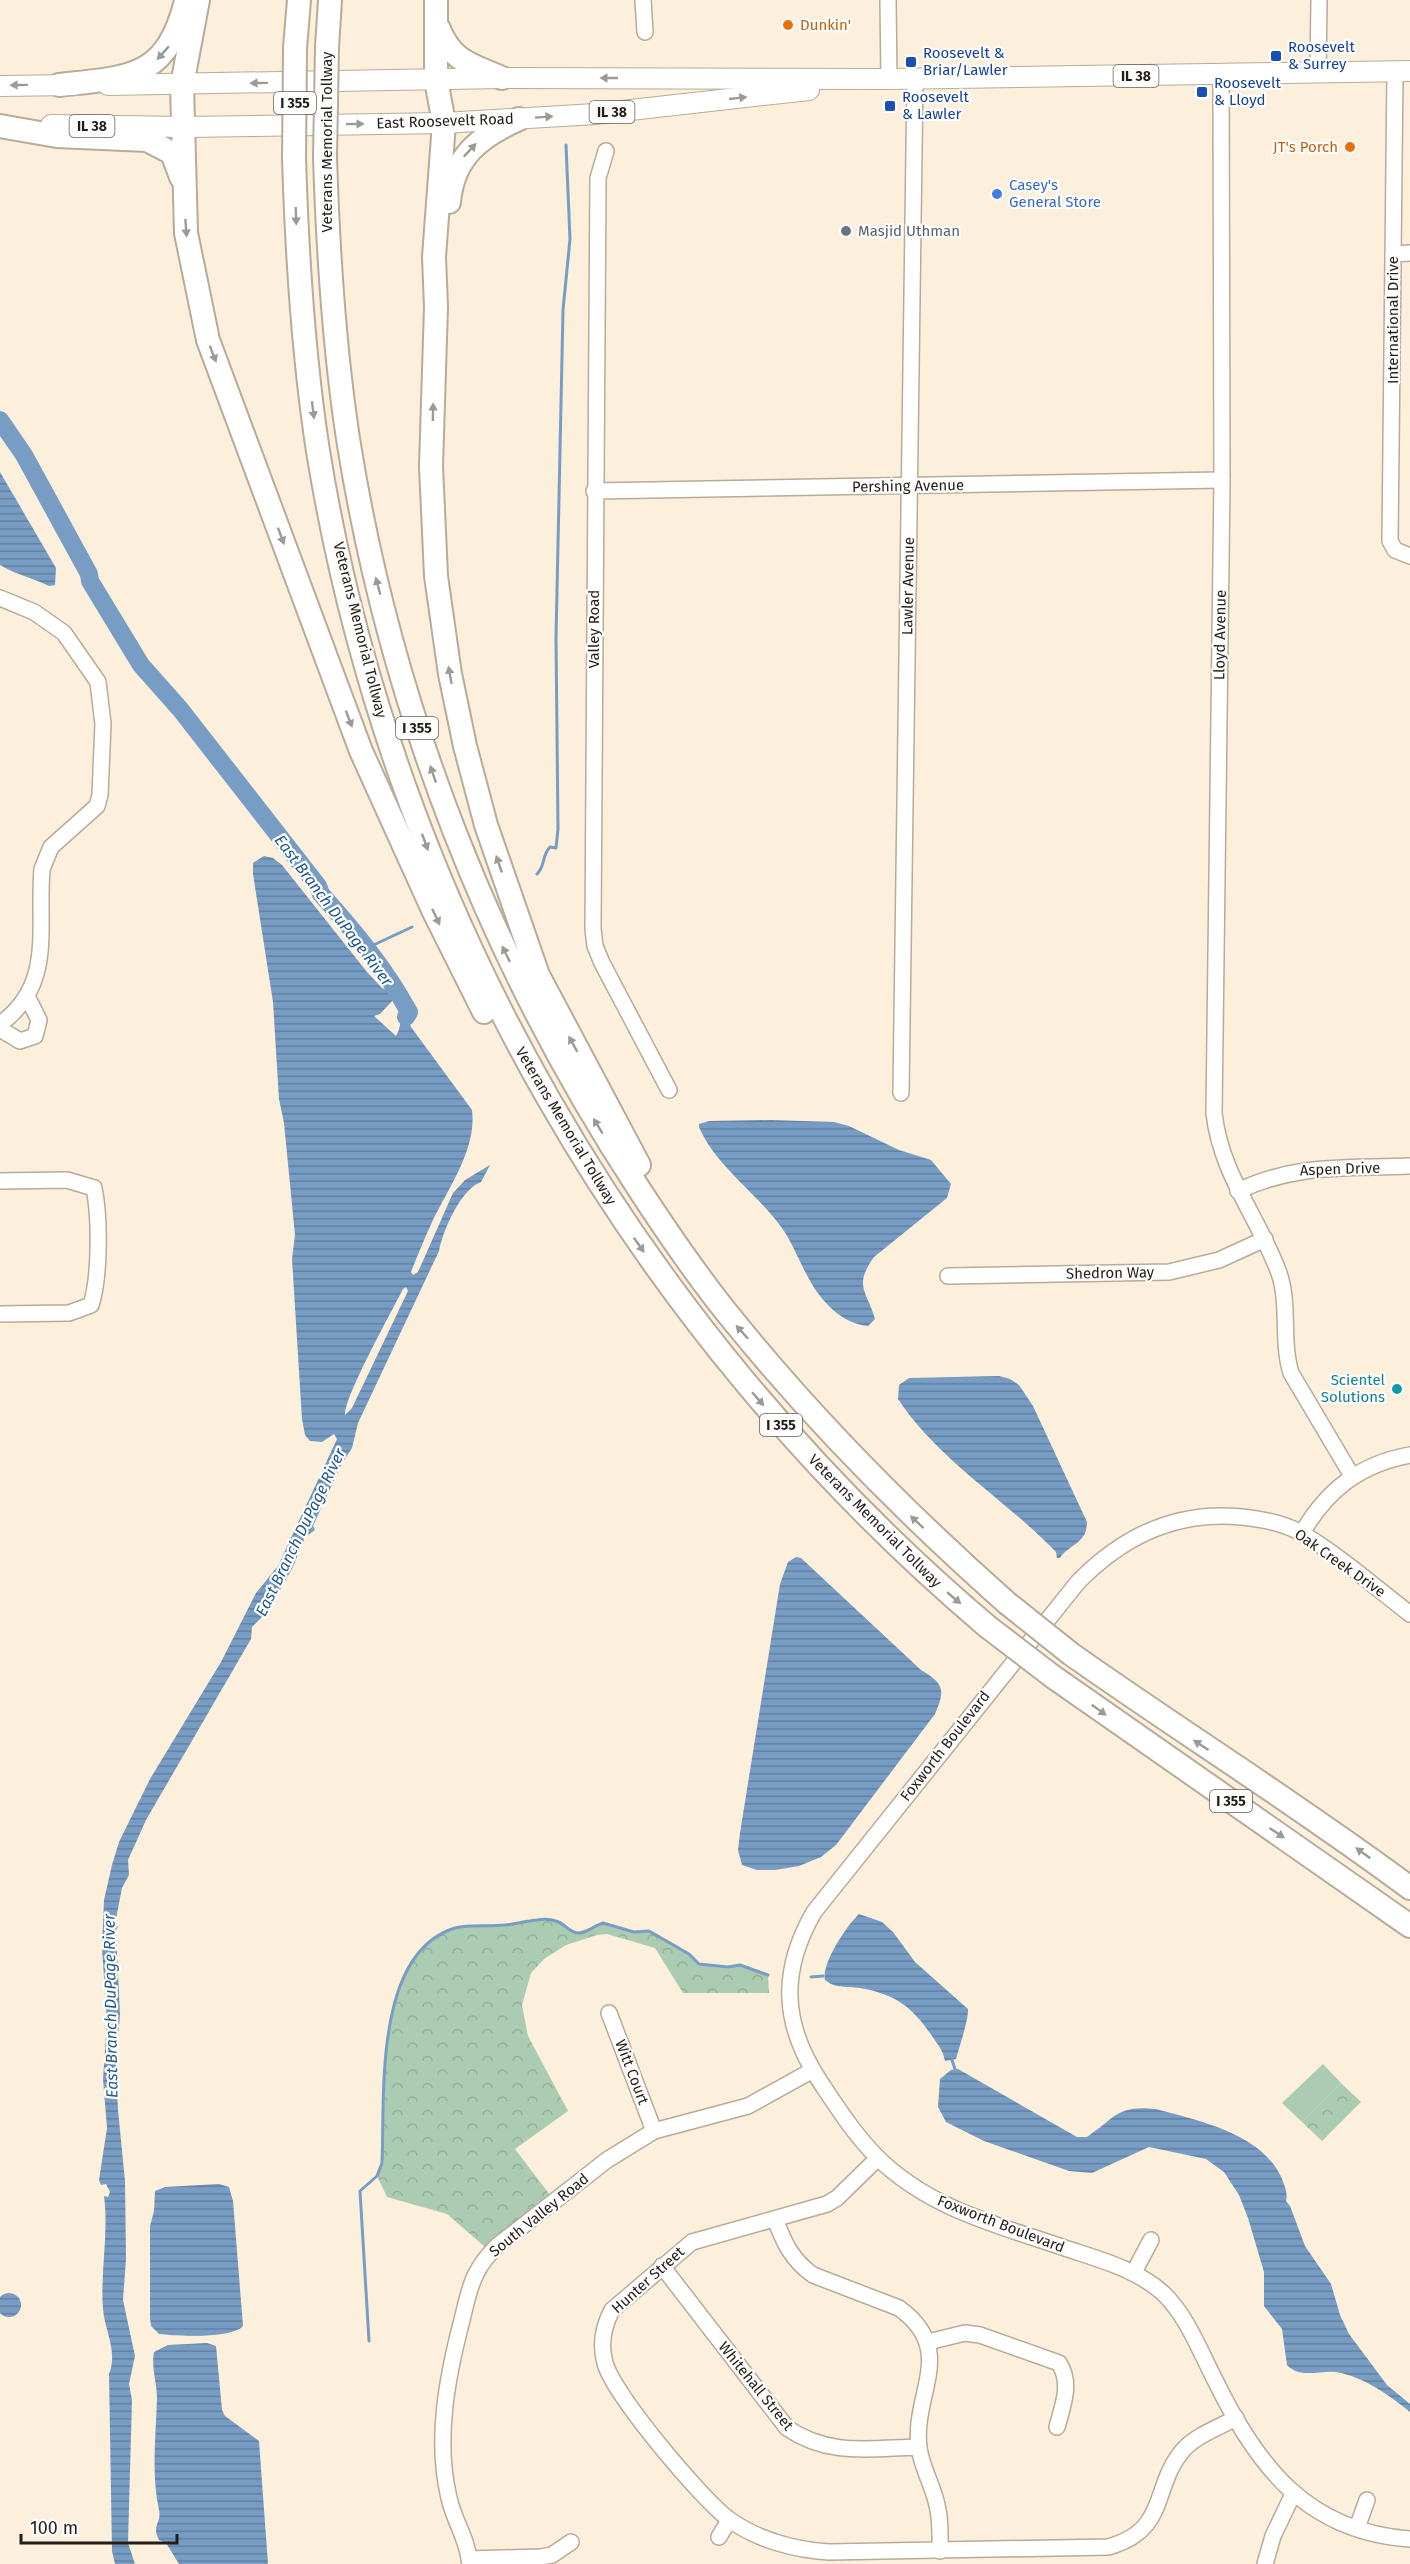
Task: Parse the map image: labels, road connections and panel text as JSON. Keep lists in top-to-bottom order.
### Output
{
  "streets": {
    "highway": ["I 355", "Veterans Memorial Tollway"],
    "main road": ["IL 38", "East Roosevelt Road"],
    "street": [
      "International Drive",
      "Pershing Avenue",
      "Lawler Avenue",
      "Valley Road",
      "Lloyd Avenue",
      "Aspen Drive",
      "Shedron Way",
      "Oak Creek Drive",
      "Foxworth Boulevard",
      "Witt Court",
      "South Valley Road",
      "Hunter Street",
      "Whitehall Street"
    ]
  },
  "crossings": [
    ["East Roosevelt Road", "International Drive"],
    ["East Roosevelt Road", "Lawler Avenue"],
    ["East Roosevelt Road", "Lloyd Avenue"],
    ["Pershing Avenue", "Lawler Avenue"],
    ["Pershing Avenue", "Valley Road"],
    ["Pershing Avenue", "Lloyd Avenue"],
    ["Lloyd Avenue", "Aspen Drive"],
    ["Lloyd Avenue", "Shedron Way"],
    ["Oak Creek Drive", "Foxworth Boulevard"],
    ["Foxworth Boulevard", "South Valley Road"],
    ["Foxworth Boulevard", "Hunter Street"],
    ["Witt Court", "South Valley Road"],
    ["Hunter Street", "Whitehall Street"]
  ],
  "water": ["East Branch DuPage River"],
  "places": {
    "other": [
      "Dunkin'",
      "JT's Porch",
      "Casey's General Store",
      "Masjid Uthman",
      "Scientel Solutions"
    ],
    "transit": [
      "Roosevelt & Surrey",
      "Roosevelt & Briar/Lawler",
      "Roosevelt & Lloyd",
      "Roosevelt & Lawler"
    ]
  },
  "scale_bar": "100 m"
}
